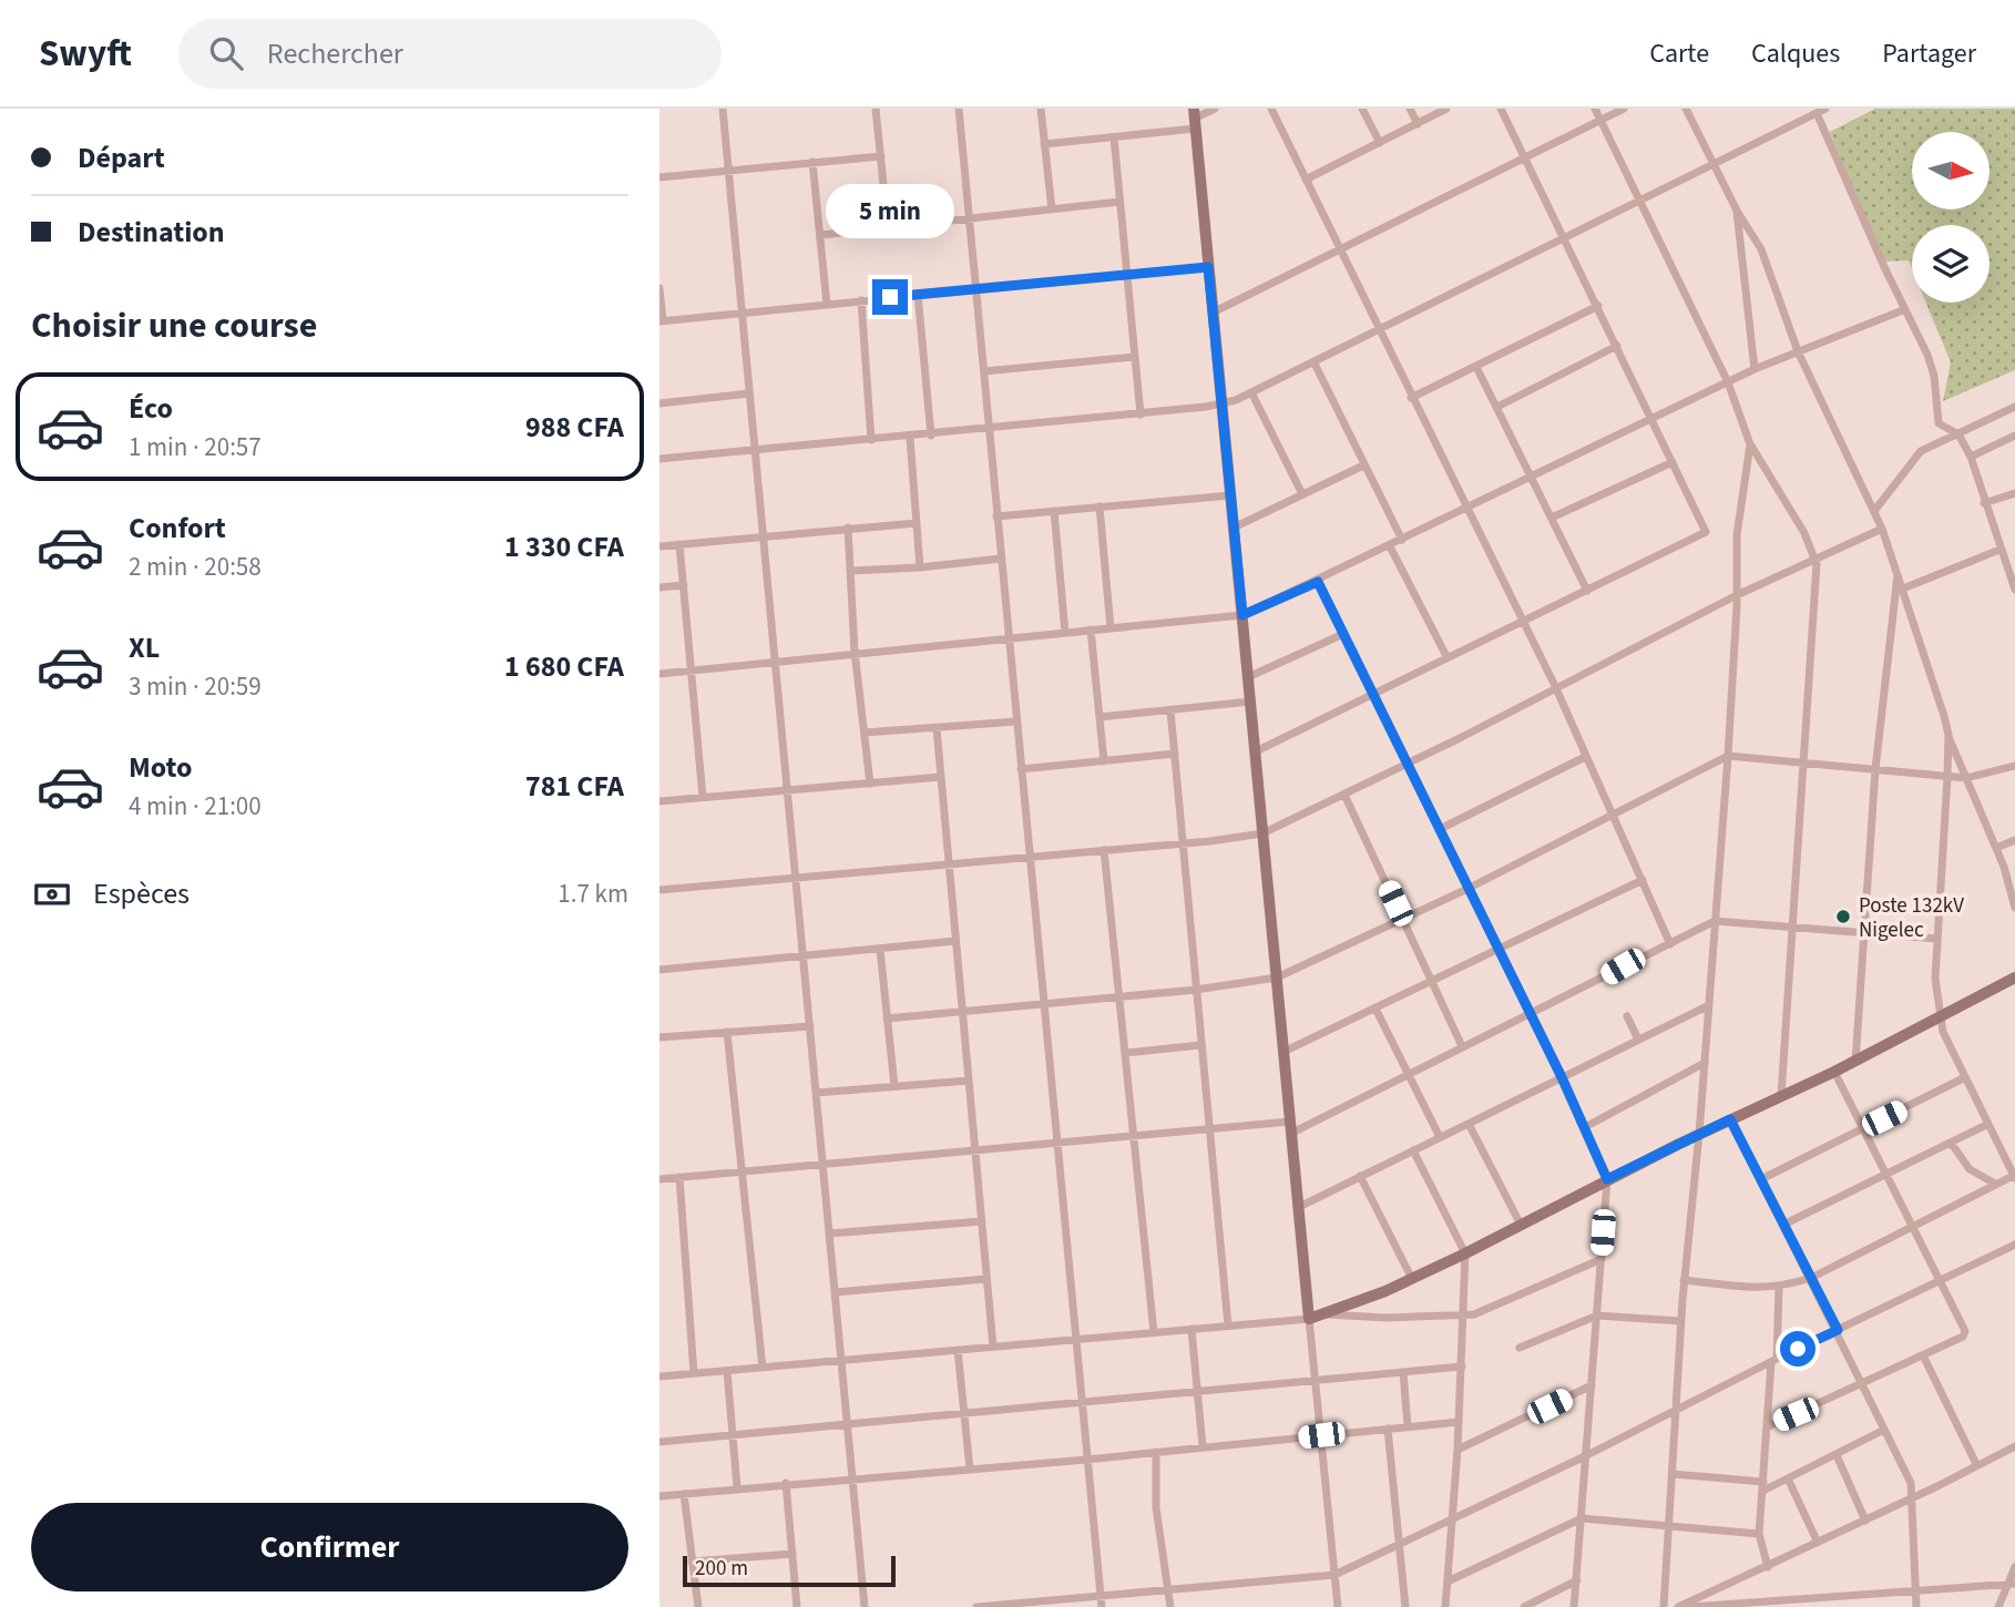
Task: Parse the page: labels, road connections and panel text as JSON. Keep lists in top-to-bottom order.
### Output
{
  "places": ["Poste 132kV Nigelec"],
  "scale_bar": "200 m",
  "north": "right",
  "page": {
    "header": "Swyft",
    "search": "Rechercher",
    "nav": ["Carte", "Calques", "Partager"],
    "banner": ["Départ", "Destination"],
    "bubble": "5 min",
    "heading": "Choisir une course",
    "list": [
      {
        "name": "Éco",
        "note": "1 min · 20:57",
        "value": "988 CFA"
      },
      {
        "name": "Confort",
        "note": "2 min · 20:58",
        "value": "1 330 CFA"
      },
      {
        "name": "XL",
        "note": "3 min · 20:59",
        "value": "1 680 CFA"
      },
      {
        "name": "Moto",
        "note": "4 min · 21:00",
        "value": "781 CFA"
      }
    ],
    "pay": ["Espèces", "1.7 km"],
    "buttons": "Confirmer",
    "scale": "200 m"
  }
}
